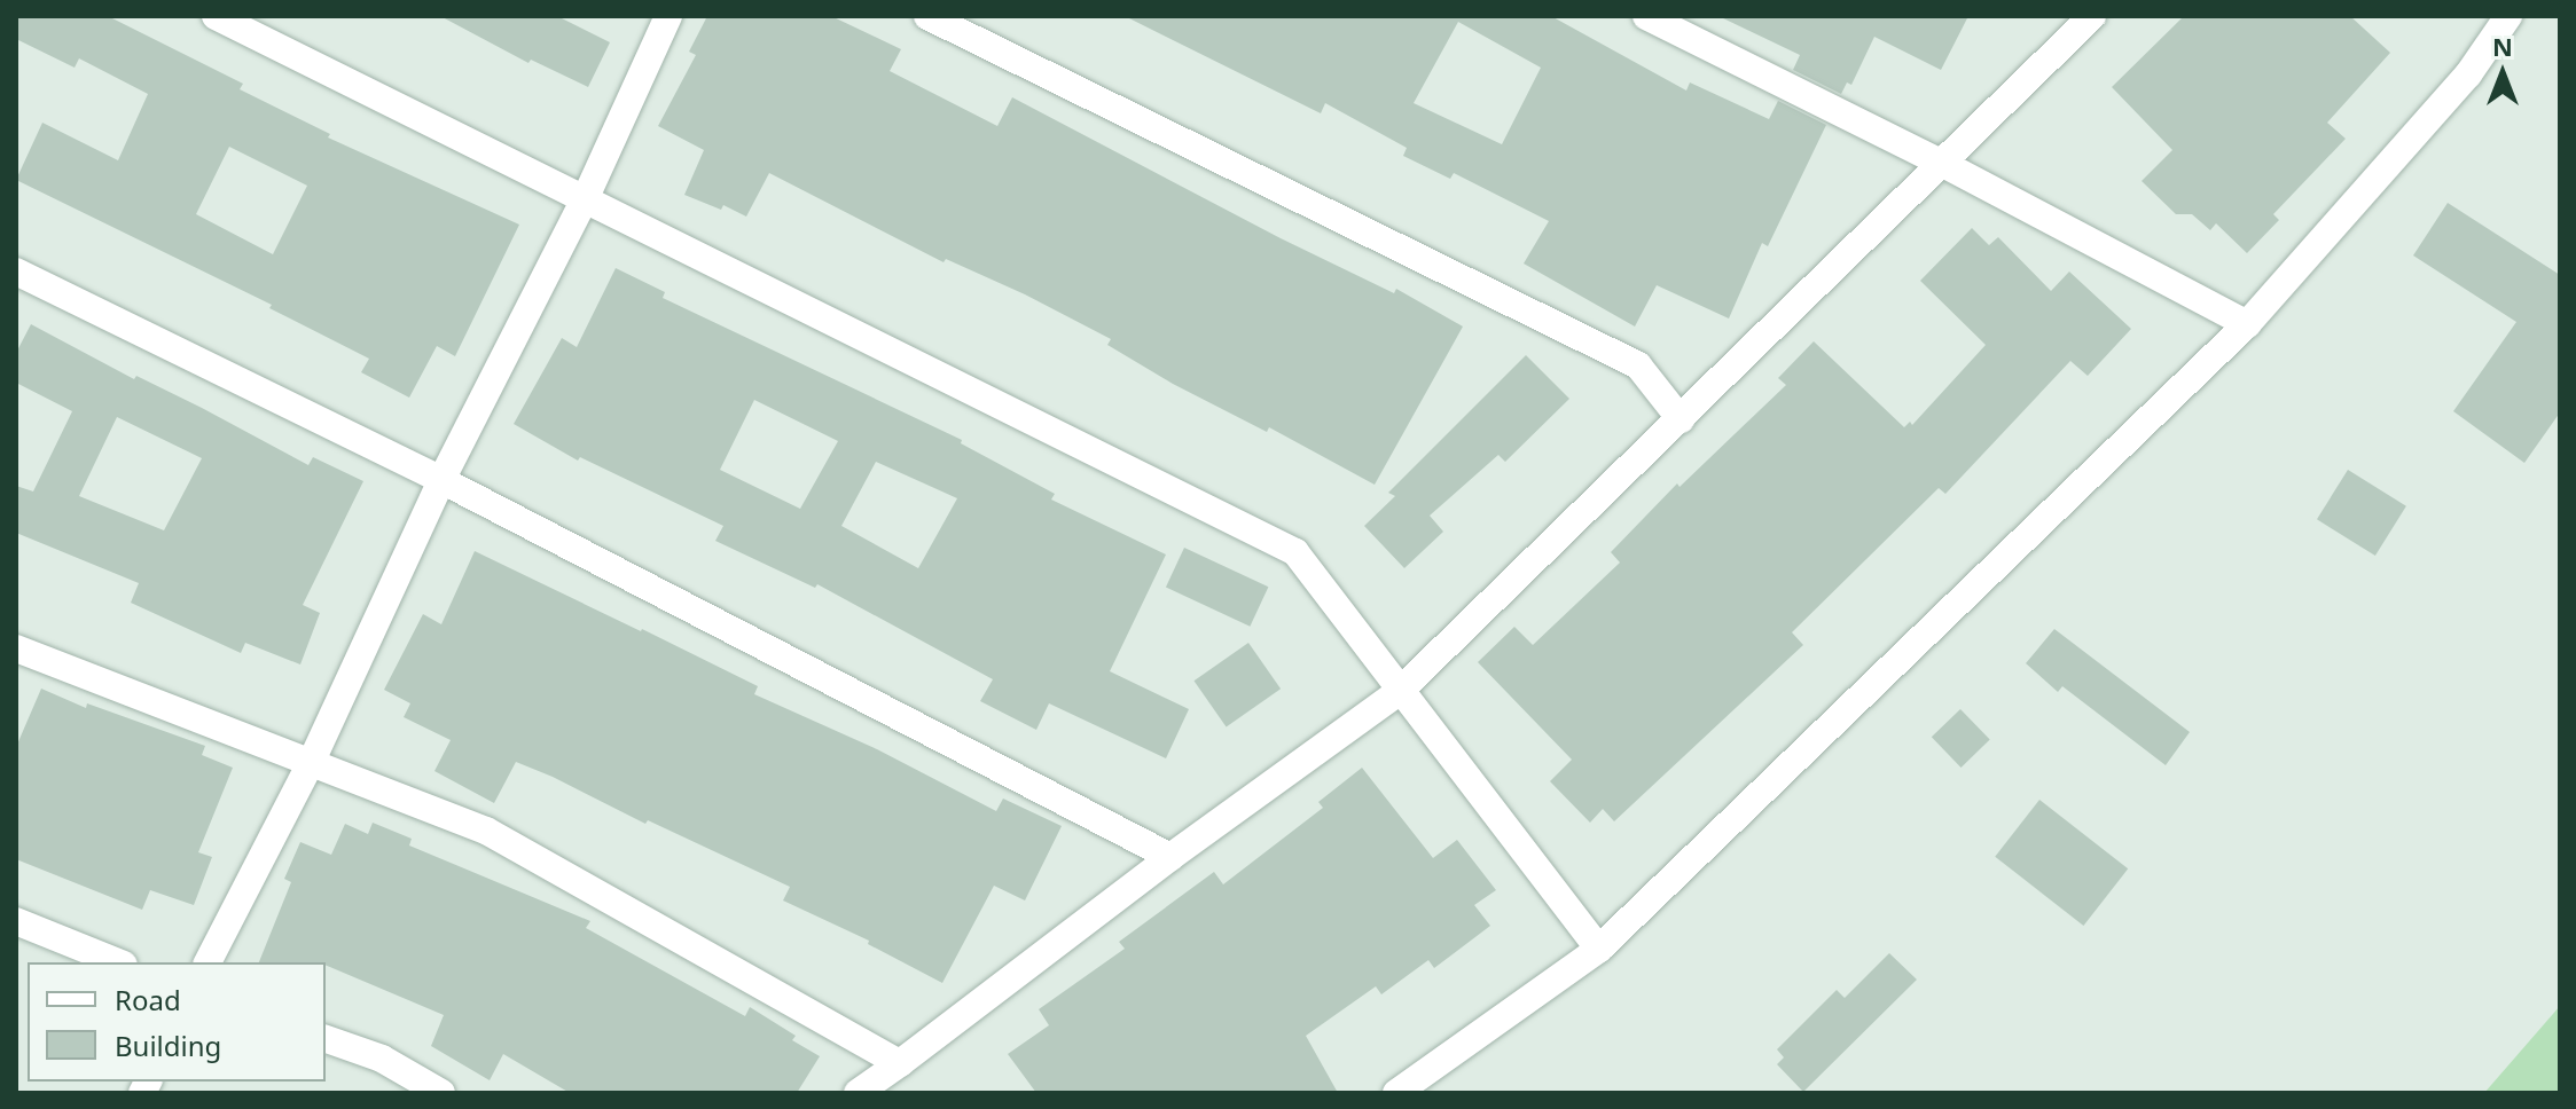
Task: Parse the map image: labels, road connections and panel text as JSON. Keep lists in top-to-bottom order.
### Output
{
  "legend": ["Road", "Building"],
  "north": "top"
}
